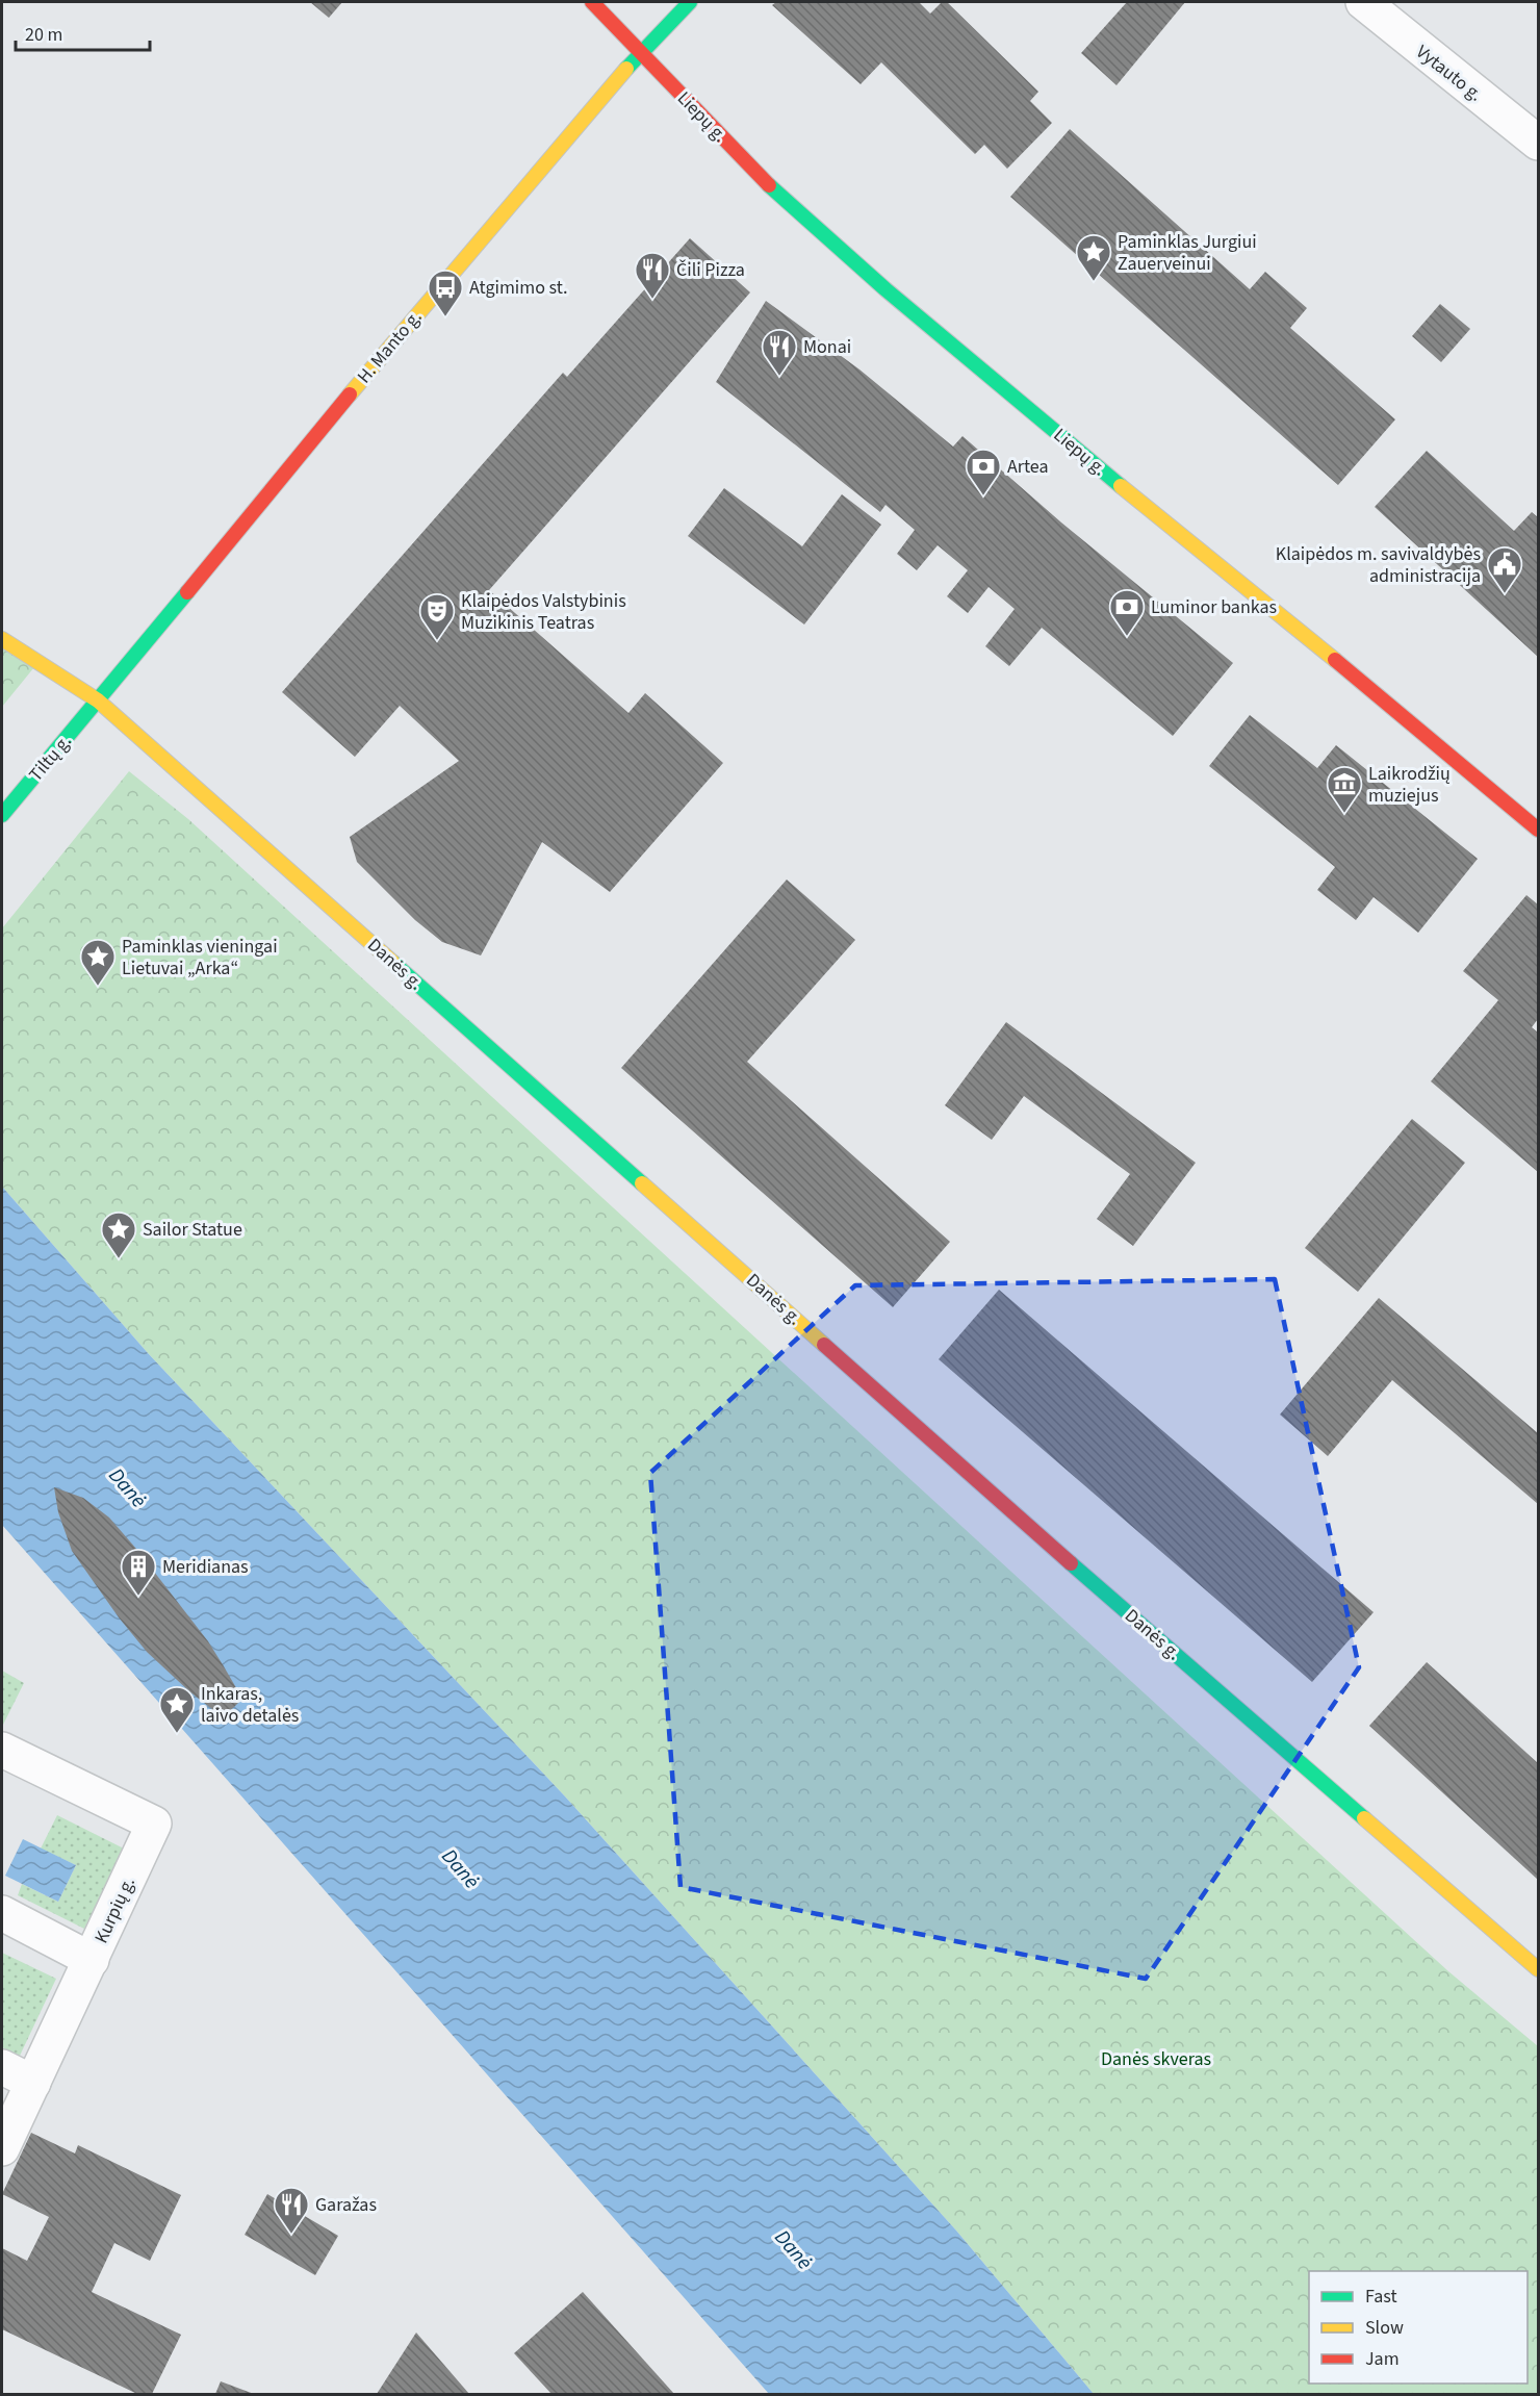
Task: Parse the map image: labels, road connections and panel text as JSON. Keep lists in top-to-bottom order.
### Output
{
  "streets": {
    "street": [
      "Vytauto g.",
      "Liepų g.",
      "H. Manto g.",
      "Tiltų g.",
      "Danės g.",
      "Kurpių g."
    ]
  },
  "crossings": [
    ["Liepų g.", "H. Manto g."],
    ["H. Manto g.", "Tiltų g."],
    ["H. Manto g.", "Danės g."],
    ["Tiltų g.", "Danės g."]
  ],
  "water": ["Danė"],
  "parks": ["Danės skveras"],
  "places": {
    "place": [
      "Paminklas Jurgiui Zauerveinui",
      "Paminklas vieningai Lietuvai „Arka“",
      "Sailor Statue",
      "Inkaras, laivo detalės"
    ],
    "restaurant": ["Čili Pizza", "Monai", "Garažas"],
    "bus stop": ["Atgimimo st."],
    "bank": ["Artea", "Luminor bankas"],
    "public building": ["Klaipėdos m. savivaldybės administracija"],
    "theatre": ["Klaipėdos Valstybinis Muzikinis Teatras"],
    "museum": ["Laikrodžių muziejus"],
    "building": ["Meridianas"]
  },
  "legend": ["Fast", "Slow", "Jam"],
  "scale_bar": "20 m"
}
